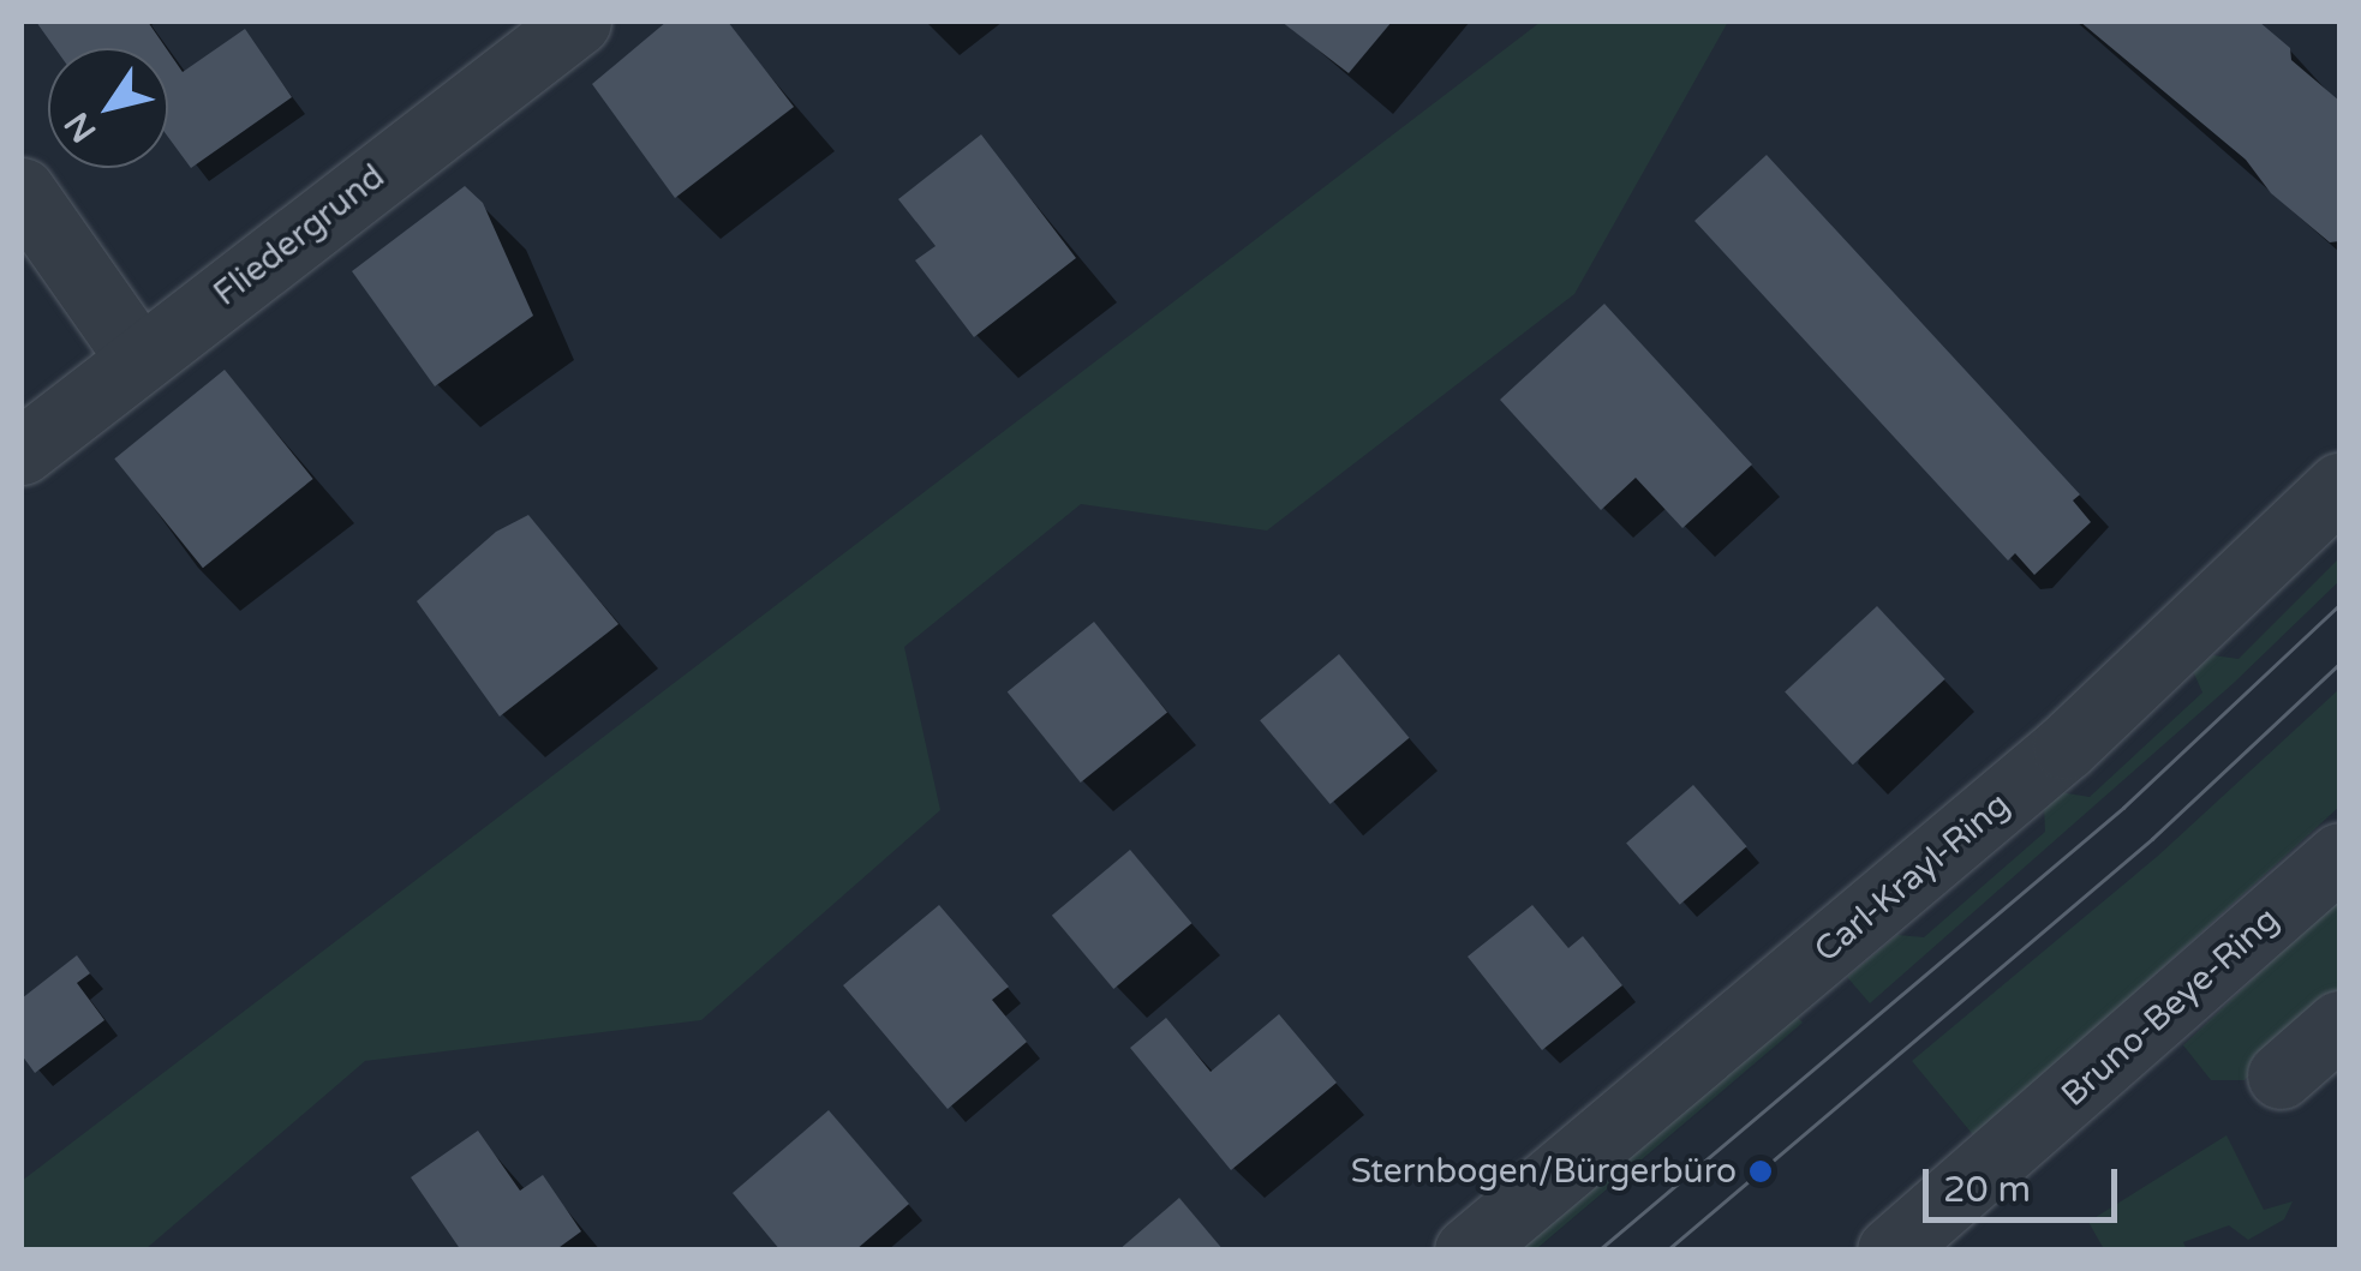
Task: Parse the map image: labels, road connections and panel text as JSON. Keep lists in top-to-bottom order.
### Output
{
  "streets": {
    "street": ["Fliedergrund", "Carl-Krayl-Ring", "Bruno-Beye-Ring"]
  },
  "places": ["Sternbogen/Bürgerbüro"],
  "scale_bar": "20 m",
  "north": "bottom left"
}
